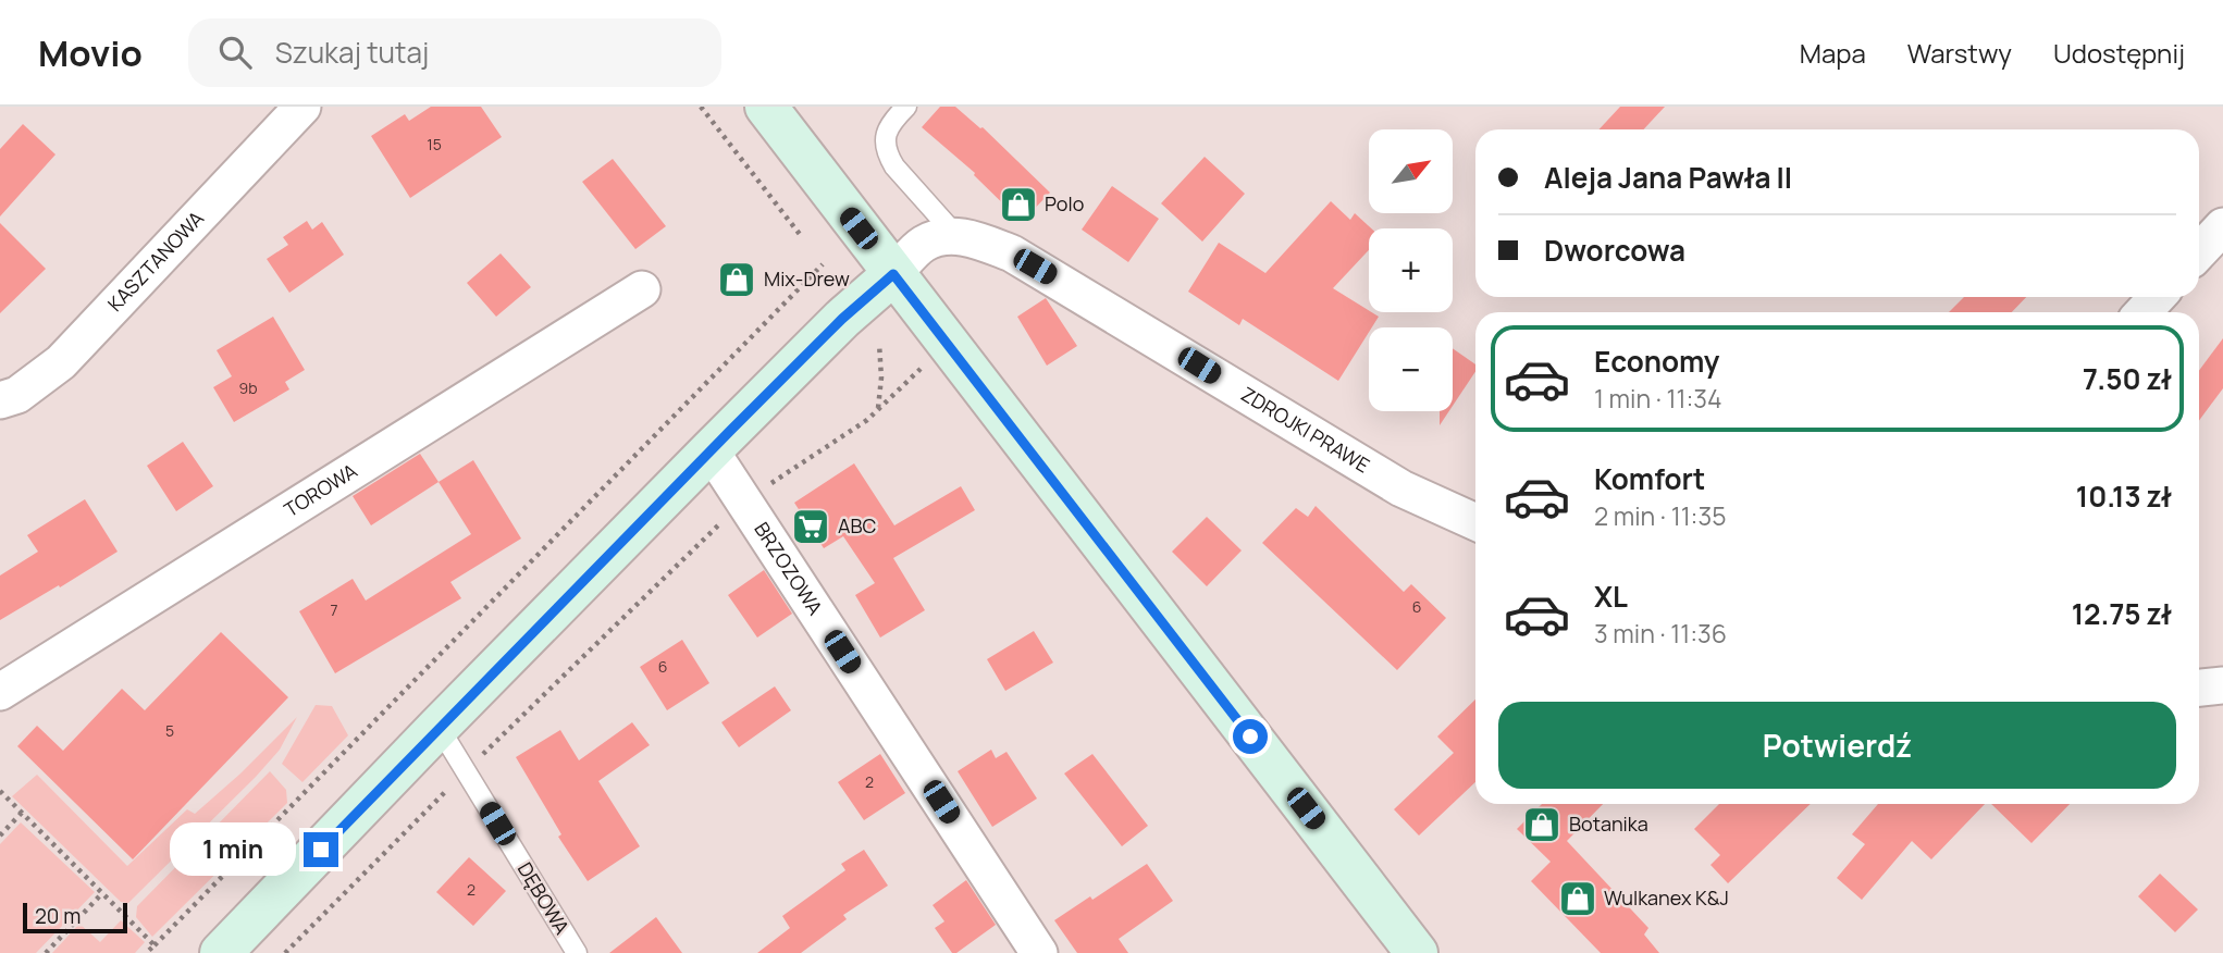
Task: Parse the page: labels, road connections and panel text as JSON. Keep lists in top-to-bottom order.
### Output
{
  "streets": {
    "street": [
      "KASZTANOWA",
      "ZDROJKI PRAWE",
      "TOROWA",
      "BRZOZOWA"
    ],
    "lane": ["DĘBOWA"]
  },
  "places": {
    "shop": [
      "Polo",
      "Mix-Drew",
      "Botanika",
      "Wulkanex K&J"
    ],
    "supermarket": ["ABC"]
  },
  "house_numbers": [
    "15",
    "9b",
    "6",
    "7",
    "6",
    "5",
    "2",
    "2"
  ],
  "scale_bar": "20 m",
  "north": "top right",
  "page": {
    "header": "Movio",
    "search": "Szukaj tutaj",
    "nav": ["Mapa", "Warstwy", "Udostępnij"],
    "map_buttons": ["+", "−"],
    "banner": ["Aleja Jana Pawła II", "Dworcowa"],
    "list": [
      {
        "name": "Economy",
        "note": "1 min · 11:34",
        "value": "7.50 zł"
      },
      {
        "name": "Komfort",
        "note": "2 min · 11:35",
        "value": "10.13 zł"
      },
      {
        "name": "XL",
        "note": "3 min · 11:36",
        "value": "12.75 zł"
      }
    ],
    "buttons": "Potwierdź",
    "bubble": "1 min",
    "scale": "20 m"
  }
}
